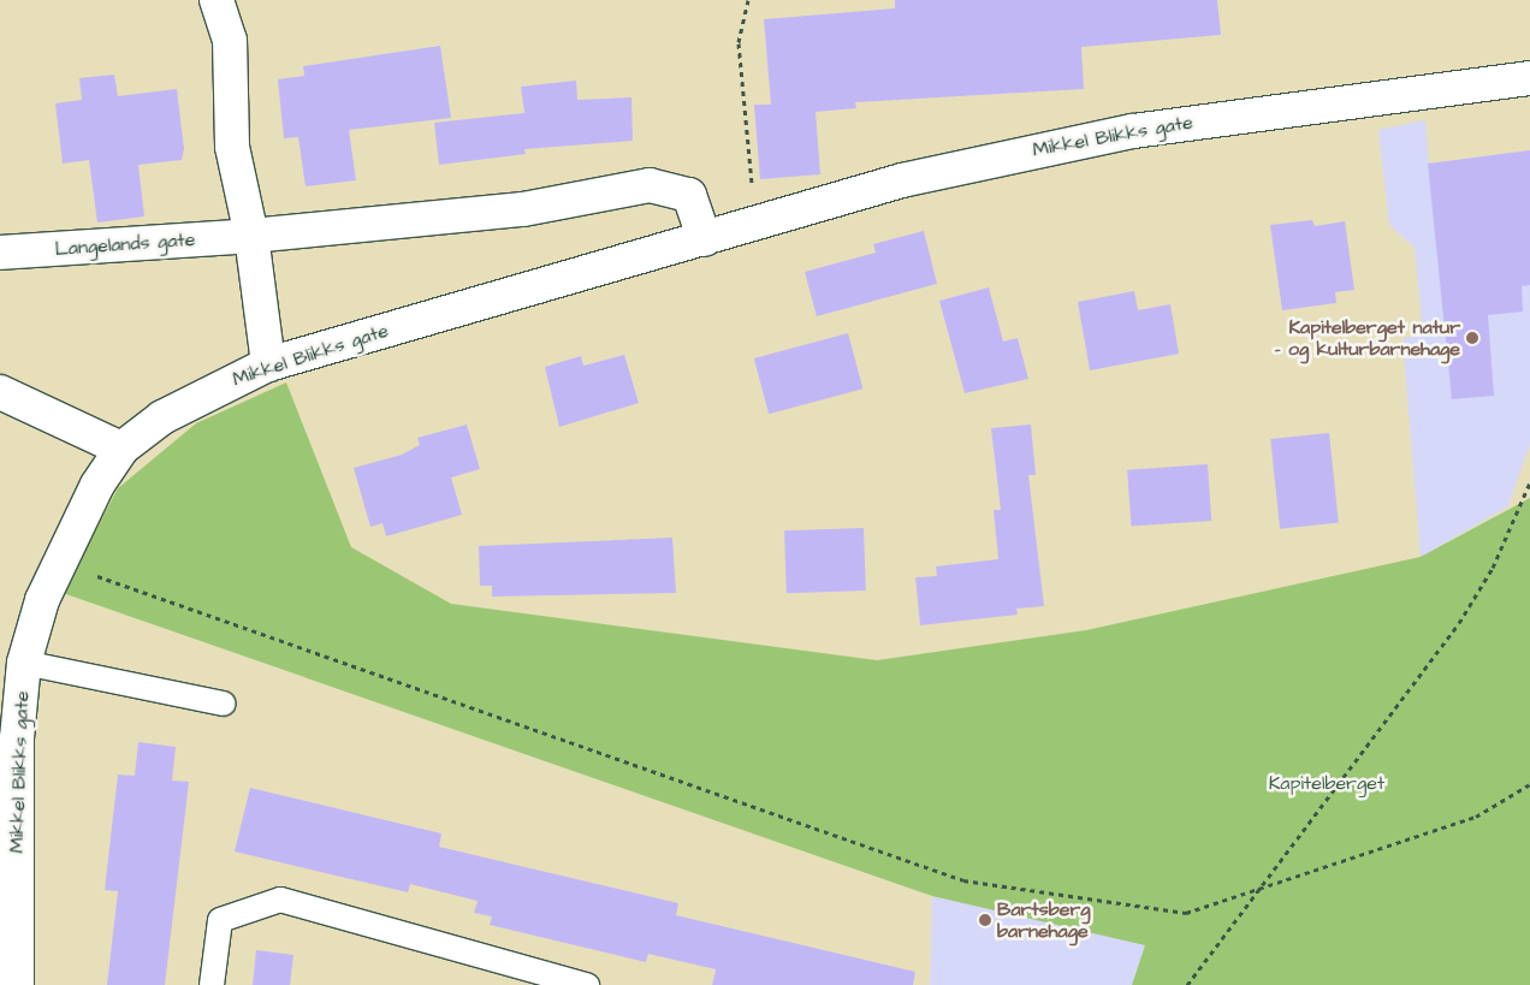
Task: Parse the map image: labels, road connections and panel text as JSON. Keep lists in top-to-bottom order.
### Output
{
  "streets": {
    "street": ["Mikkel Blikks gate", "Langelands gate"]
  },
  "parks": ["Kapitelberget"],
  "places": ["Kapitelberget natur - og kulturbarnehage", "Bartsberg barnehage"]
}
